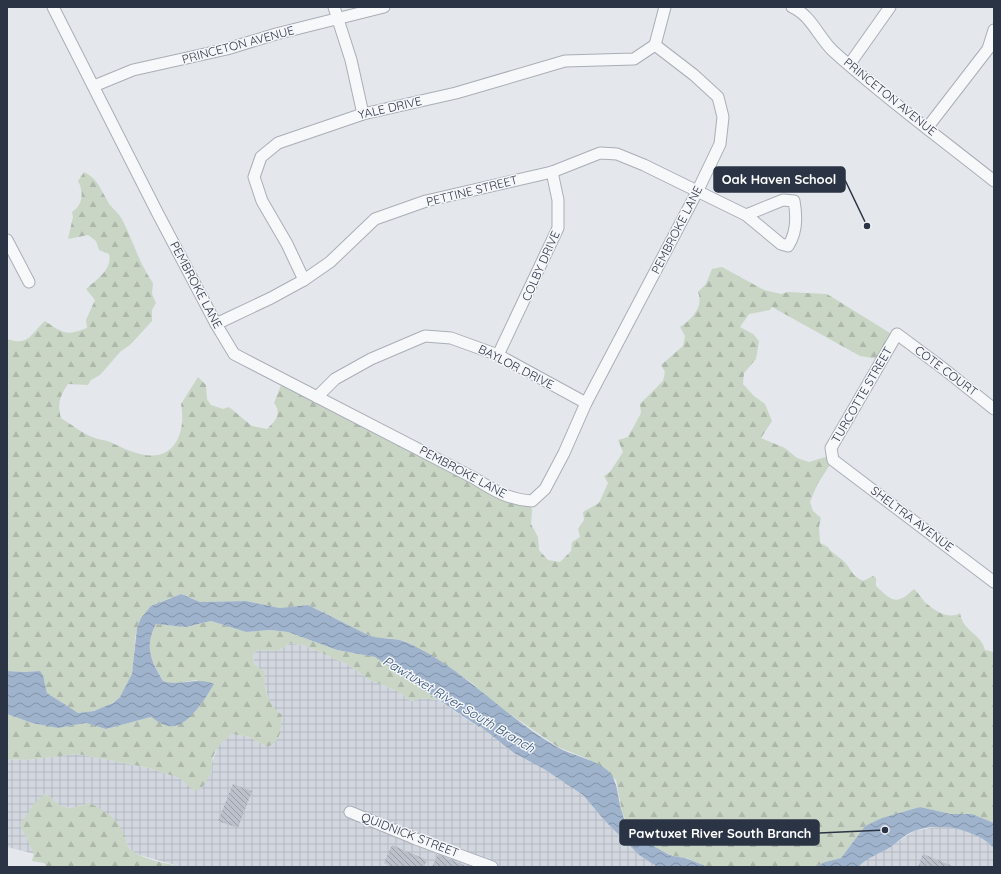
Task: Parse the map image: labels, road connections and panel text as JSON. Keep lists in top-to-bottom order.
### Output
{
  "streets": {
    "street": [
      "PRINCETON AVENUE",
      "YALE DRIVE",
      "PETTINE STREET",
      "PEMBROKE LANE",
      "COLBY DRIVE",
      "BAYLOR DRIVE",
      "COTE COURT",
      "TURCOTTE STREET",
      "SHELTRA AVENUE",
      "QUIDNICK STREET"
    ]
  },
  "crossings": [
    ["PRINCETON AVENUE", "PEMBROKE LANE"],
    ["YALE DRIVE", "PETTINE STREET"],
    ["YALE DRIVE", "PEMBROKE LANE"],
    ["PETTINE STREET", "PEMBROKE LANE"],
    ["PETTINE STREET", "COLBY DRIVE"],
    ["PEMBROKE LANE", "BAYLOR DRIVE"],
    ["COLBY DRIVE", "BAYLOR DRIVE"],
    ["COTE COURT", "TURCOTTE STREET"],
    ["TURCOTTE STREET", "SHELTRA AVENUE"]
  ],
  "water": ["Pawtuxet River South Branch"],
  "places": ["Oak Haven School", "Pawtuxet River South Branch"]
}
